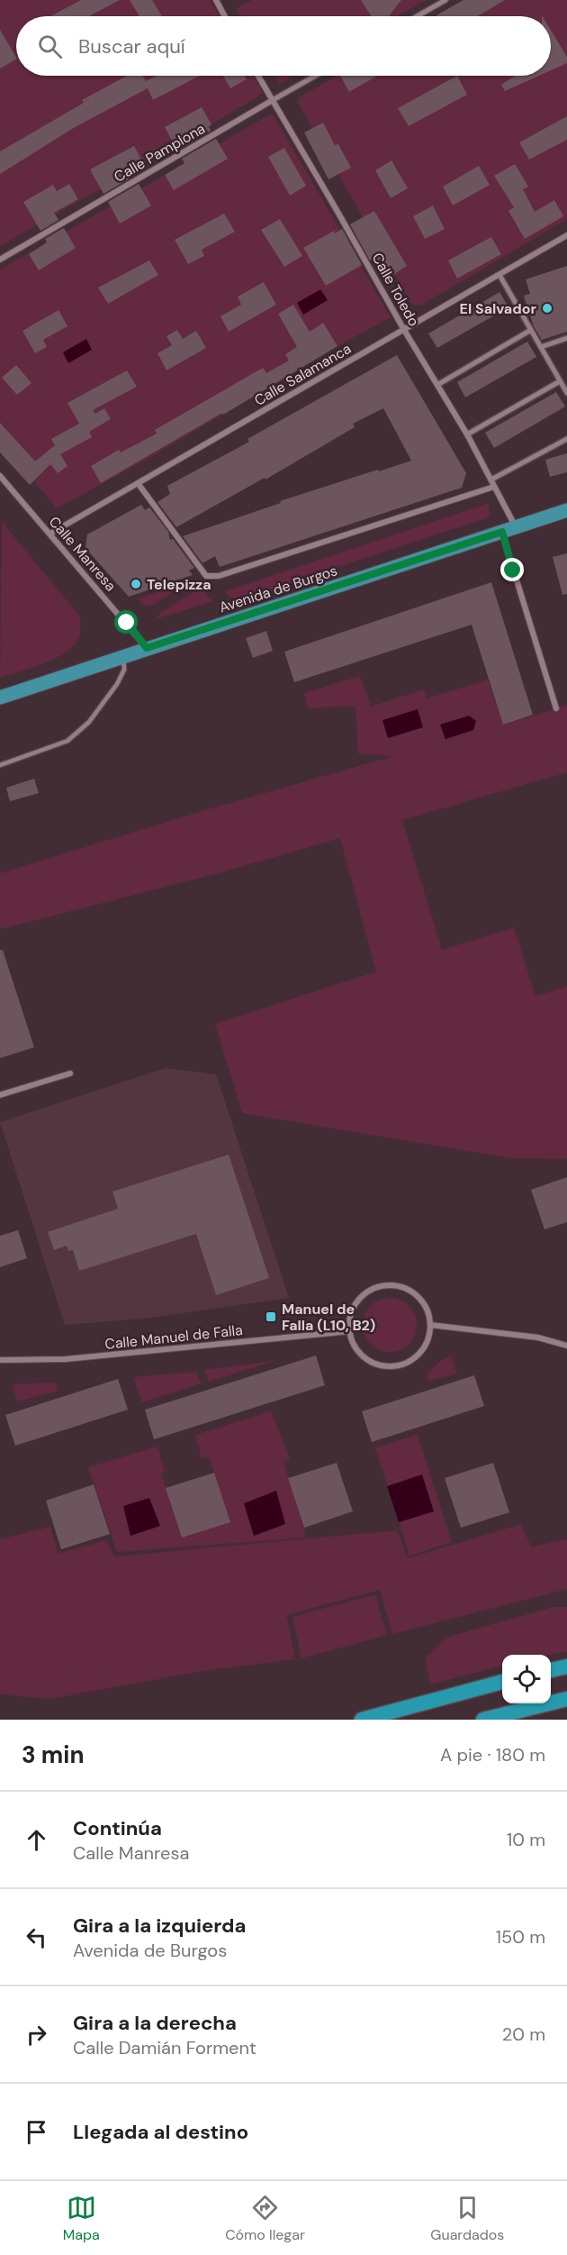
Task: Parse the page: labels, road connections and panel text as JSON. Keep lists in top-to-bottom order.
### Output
{
  "streets": {
    "main road": ["Avenida de Burgos"],
    "street": [
      "Calle Pamplona",
      "Calle Toledo",
      "Calle Salamanca",
      "Calle Manresa",
      "Calle Manuel de Falla"
    ]
  },
  "crossings": [
    ["Calle Pamplona", "Calle Toledo"],
    ["Calle Toledo", "Calle Salamanca"],
    ["Calle Toledo", "Avenida de Burgos"],
    ["Calle Salamanca", "Calle Manresa"],
    ["Calle Manresa", "Avenida de Burgos"]
  ],
  "places": {
    "other": ["El Salvador", "Telepizza"],
    "transit": ["Manuel de Falla (L10, B2)"]
  },
  "page": {
    "search": "Buscar aquí",
    "heading": ["3 min", "A pie · 180 m"],
    "list": [
      ["Continúa", "Calle Manresa", "10 m"],
      ["Gira a la izquierda", "Avenida de Burgos", "150 m"],
      ["Gira a la derecha", "Calle Damián Forment", "20 m"],
      "Llegada al destino"
    ],
    "nav": ["Mapa", "Cómo llegar", "Guardados"]
  }
}
